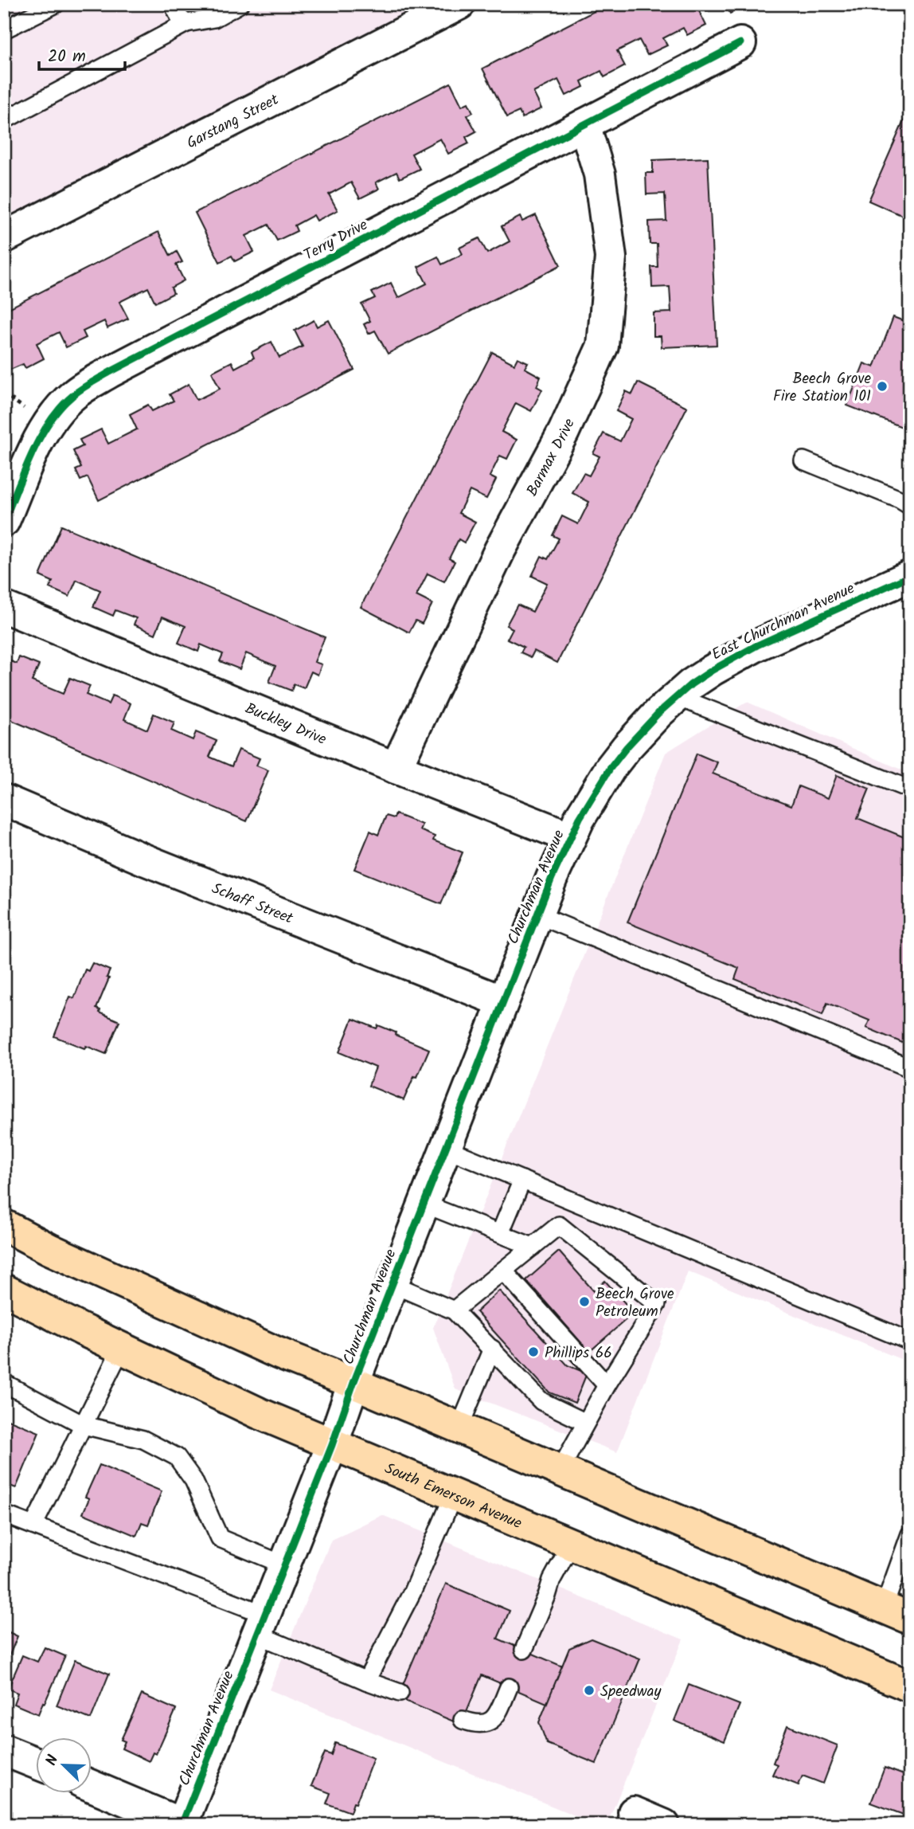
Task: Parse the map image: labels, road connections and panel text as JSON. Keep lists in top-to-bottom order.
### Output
{
  "streets": {
    "main road": ["South Emerson Avenue"],
    "street": [
      "Garstang Street",
      "Terry Drive",
      "Barmax Drive",
      "East Churchman Avenue",
      "Buckley Drive",
      "Churchman Avenue",
      "Schaff Street"
    ]
  },
  "crossings": [
    ["Terry Drive", "Barmax Drive"],
    ["Barmax Drive", "Buckley Drive"],
    ["East Churchman Avenue", "Churchman Avenue"],
    ["Buckley Drive", "Churchman Avenue"],
    ["Churchman Avenue", "Schaff Street"],
    ["Churchman Avenue", "South Emerson Avenue"]
  ],
  "places": [
    "Beech Grove Fire Station 101",
    "Beech Grove Petroleum",
    "Phillips 66",
    "Speedway"
  ],
  "scale_bar": "20 m",
  "north": "top left"
}
